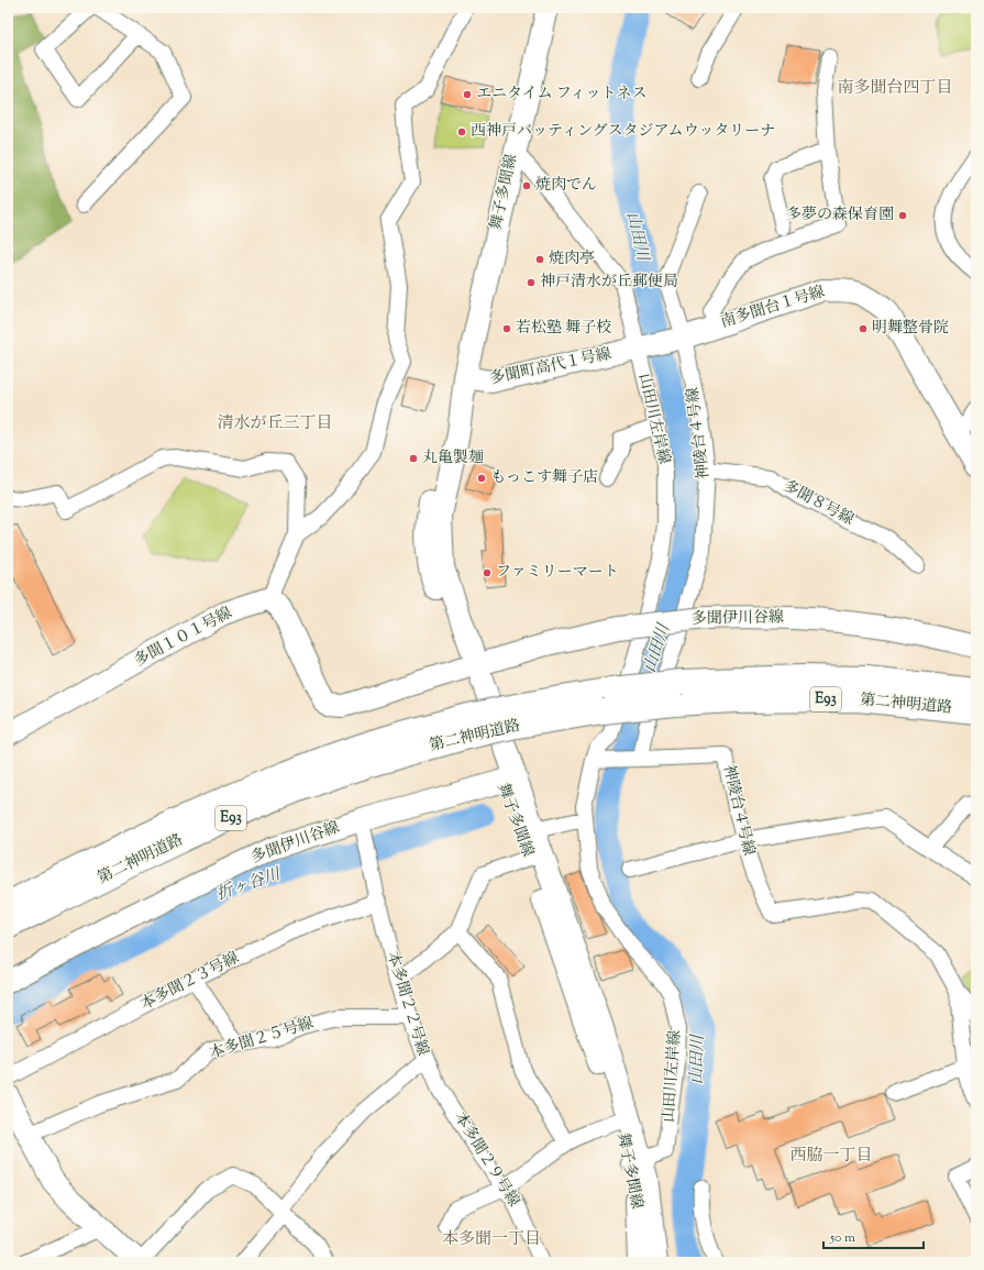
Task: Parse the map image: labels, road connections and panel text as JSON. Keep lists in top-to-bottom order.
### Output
{
  "streets": {
    "highway": ["E93", "第二神明道路"],
    "street": [
      "舞子多聞線",
      "南多聞台１号線",
      "多聞町高代１号線",
      "山田川左岸線",
      "神陵台４号線",
      "多聞８号線",
      "多聞伊川谷線",
      "多聞１０１号線",
      "本多聞２３号線",
      "本多聞２２号線",
      "本多聞２５号線",
      "本多聞２９号線"
    ]
  },
  "crossings": [
    ["舞子多聞線", "多聞町高代１号線"],
    ["舞子多聞線", "山田川左岸線"],
    ["舞子多聞線", "多聞伊川谷線"],
    ["南多聞台１号線", "多聞町高代１号線"],
    ["南多聞台１号線", "山田川左岸線"],
    ["南多聞台１号線", "神陵台４号線"],
    ["多聞町高代１号線", "山田川左岸線"],
    ["神陵台４号線", "多聞８号線"],
    ["多聞伊川谷線", "本多聞２２号線"],
    ["本多聞２３号線", "本多聞２２号線"],
    ["本多聞２２号線", "本多聞２５号線"],
    ["本多聞２２号線", "本多聞２９号線"]
  ],
  "districts": [
    "南多聞台四丁目",
    "清水が丘三丁目",
    "西脇一丁目",
    "本多聞一丁目"
  ],
  "water": ["山田川", "折ヶ谷川"],
  "places": [
    "エニタイム フィットネス",
    "西神戸バッティングスタジアムウッタリーナ",
    "焼肉でん",
    "多夢の森保育園",
    "焼肉亭",
    "神戸清水が丘郵便局",
    "若松塾 舞子校",
    "明舞整骨院",
    "丸亀製麺",
    "もっこす舞子店",
    "ファミリーマート"
  ],
  "scale_bar": "50 m"
}
